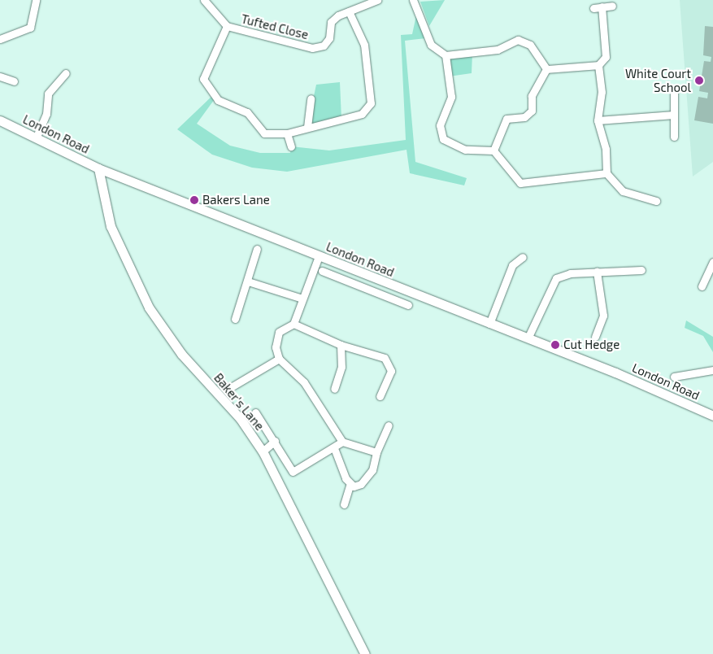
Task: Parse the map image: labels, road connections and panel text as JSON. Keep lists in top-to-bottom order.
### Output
{
  "streets": {
    "street": ["Tufted Close", "London Road", "Baker's Lane"]
  },
  "crossings": [
    ["London Road", "Baker's Lane"]
  ],
  "places": ["White Court School", "Bakers Lane", "Cut Hedge"]
}
